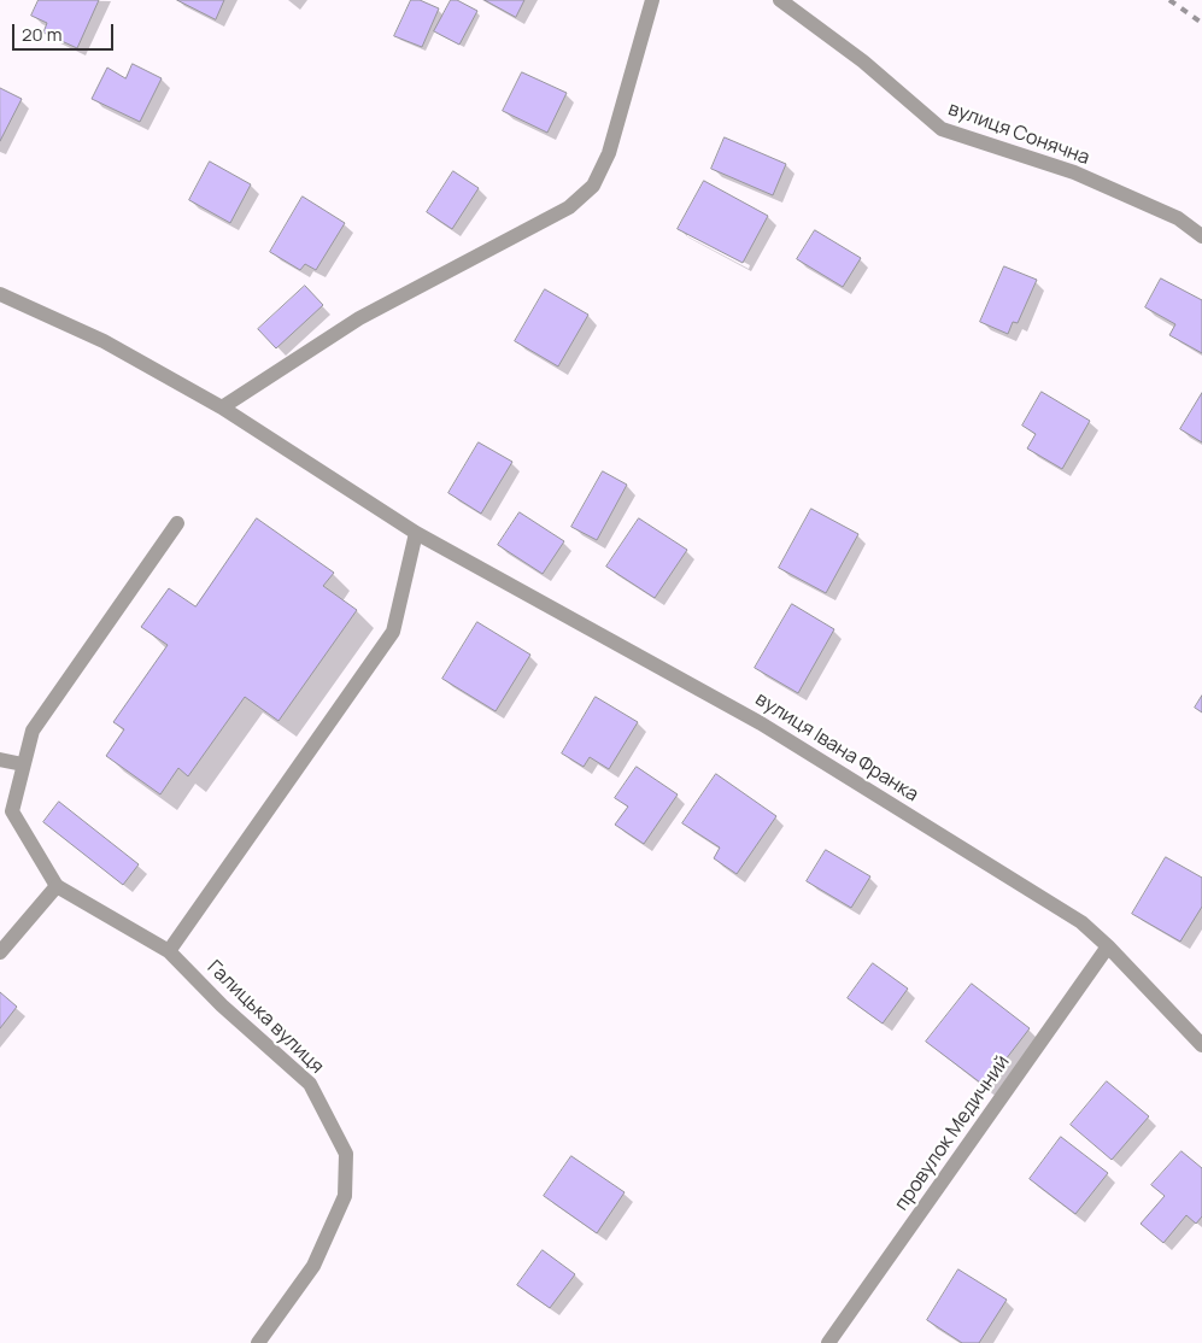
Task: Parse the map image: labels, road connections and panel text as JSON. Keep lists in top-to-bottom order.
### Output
{
  "streets": {
    "street": [
      "вулиця Сонячна",
      "вулиця Івана Франка",
      "Галицька вулиця",
      "провулок Медичний"
    ]
  },
  "crossings": [
    ["вулиця Івана Франка", "провулок Медичний"]
  ],
  "scale_bar": "20 m"
}
